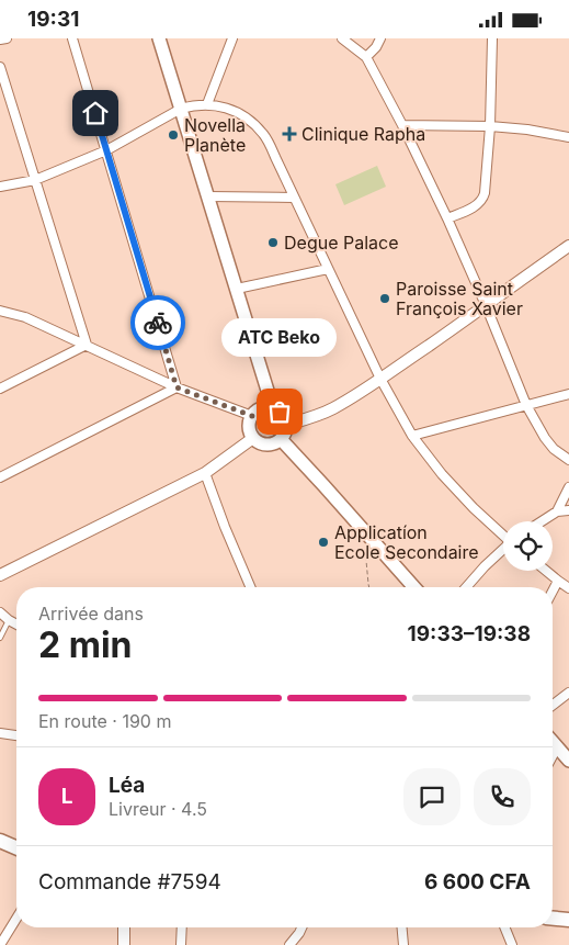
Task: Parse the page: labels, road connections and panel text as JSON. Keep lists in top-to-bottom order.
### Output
{
  "places": {
    "health": ["Clinique Rapha"],
    "other": [
      "Novella Planète",
      "Degue Palace",
      "Paroisse Saint François Xavier",
      "ATC Beko",
      "Applicatíon Ecole Secondaire"
    ]
  },
  "page": {
    "status": "19:31",
    "bubble": "ATC Beko",
    "heading": ["2 min", "Arrivée dans", "19:33–19:38"],
    "panel": [
      "Léa",
      "Livreur · 4.5",
      "Commande #7594",
      "6 600 CFA"
    ],
    "bar": "En route · 190 m",
    "round": "L"
  }
}
